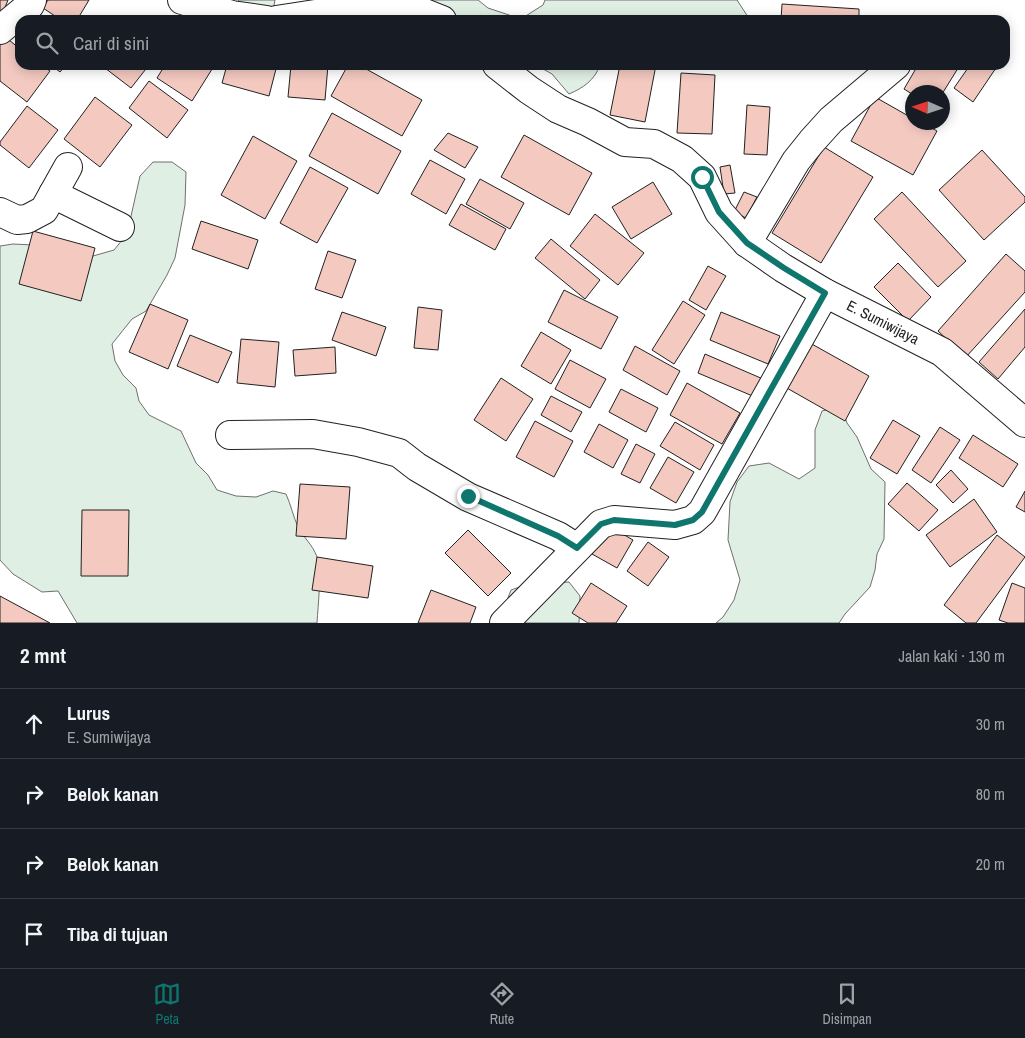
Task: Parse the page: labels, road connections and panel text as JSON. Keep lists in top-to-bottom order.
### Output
{
  "streets": {
    "street": ["E. Sumiwijaya"]
  },
  "north": "left",
  "page": {
    "search": "Cari di sini",
    "heading": ["2 mnt", "Jalan kaki · 130 m"],
    "list": [
      ["Lurus", "E. Sumiwijaya", "30 m"],
      ["Belok kanan", "80 m"],
      ["Belok kanan", "20 m"],
      "Tiba di tujuan"
    ],
    "nav": ["Peta", "Rute", "Disimpan"]
  }
}
